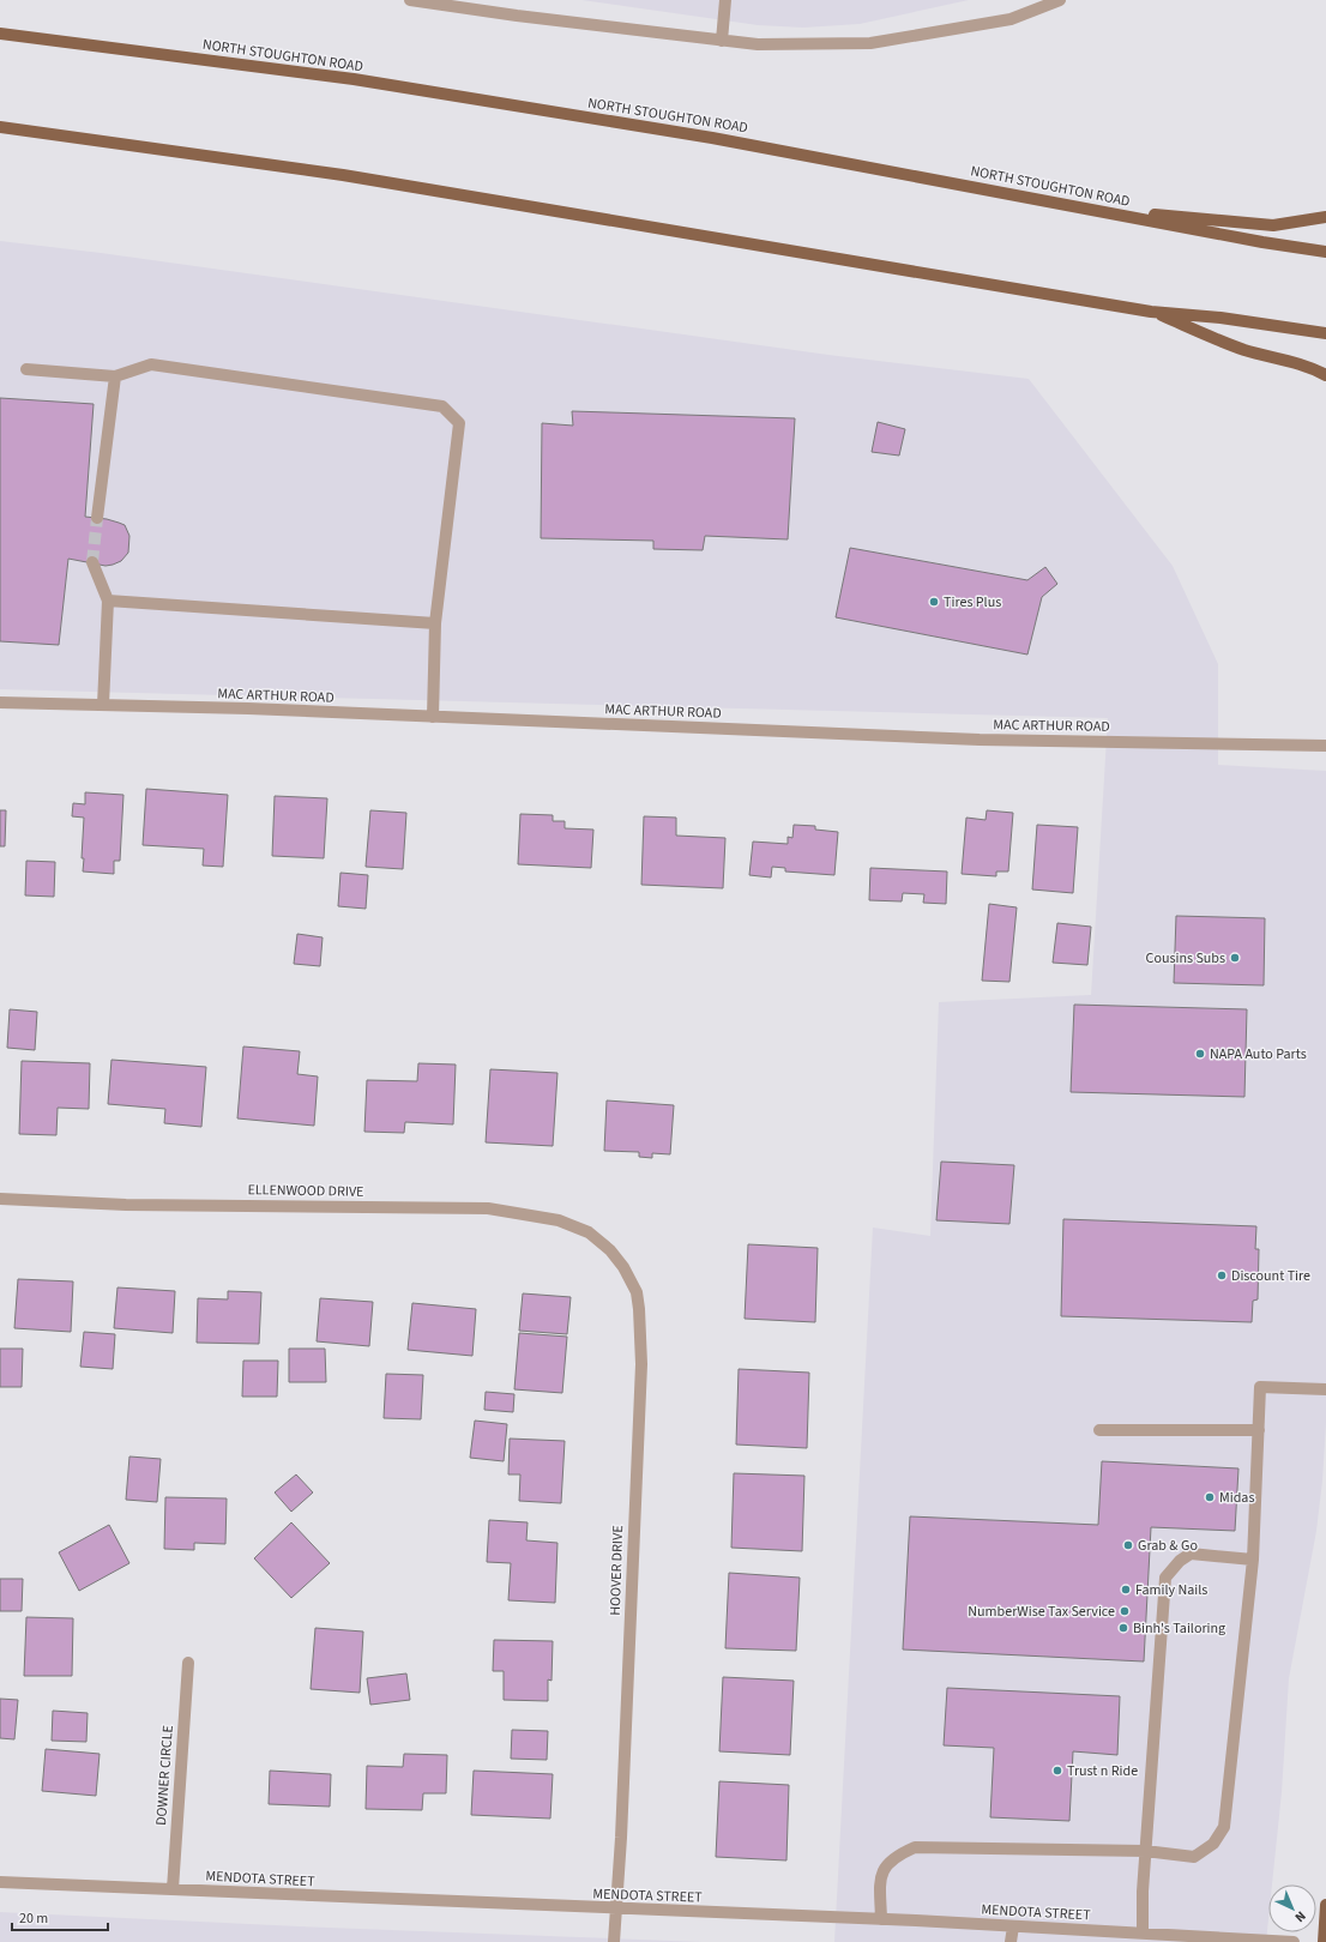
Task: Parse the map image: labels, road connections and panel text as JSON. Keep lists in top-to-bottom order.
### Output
{
  "streets": {
    "main road": ["NORTH STOUGHTON ROAD"],
    "street": [
      "MAC ARTHUR ROAD",
      "ELLENWOOD DRIVE",
      "HOOVER DRIVE",
      "DOWNER CIRCLE",
      "MENDOTA STREET"
    ]
  },
  "crossings": [
    ["ELLENWOOD DRIVE", "HOOVER DRIVE"],
    ["HOOVER DRIVE", "MENDOTA STREET"],
    ["DOWNER CIRCLE", "MENDOTA STREET"]
  ],
  "places": [
    "Tires Plus",
    "Cousins Subs",
    "NAPA Auto Parts",
    "Discount Tire",
    "Midas",
    "Grab & Go",
    "Family Nails",
    "NumberWise Tax Service",
    "Binh's Tailoring",
    "Trust n Ride"
  ],
  "scale_bar": "20 m",
  "north": "bottom right"
}
